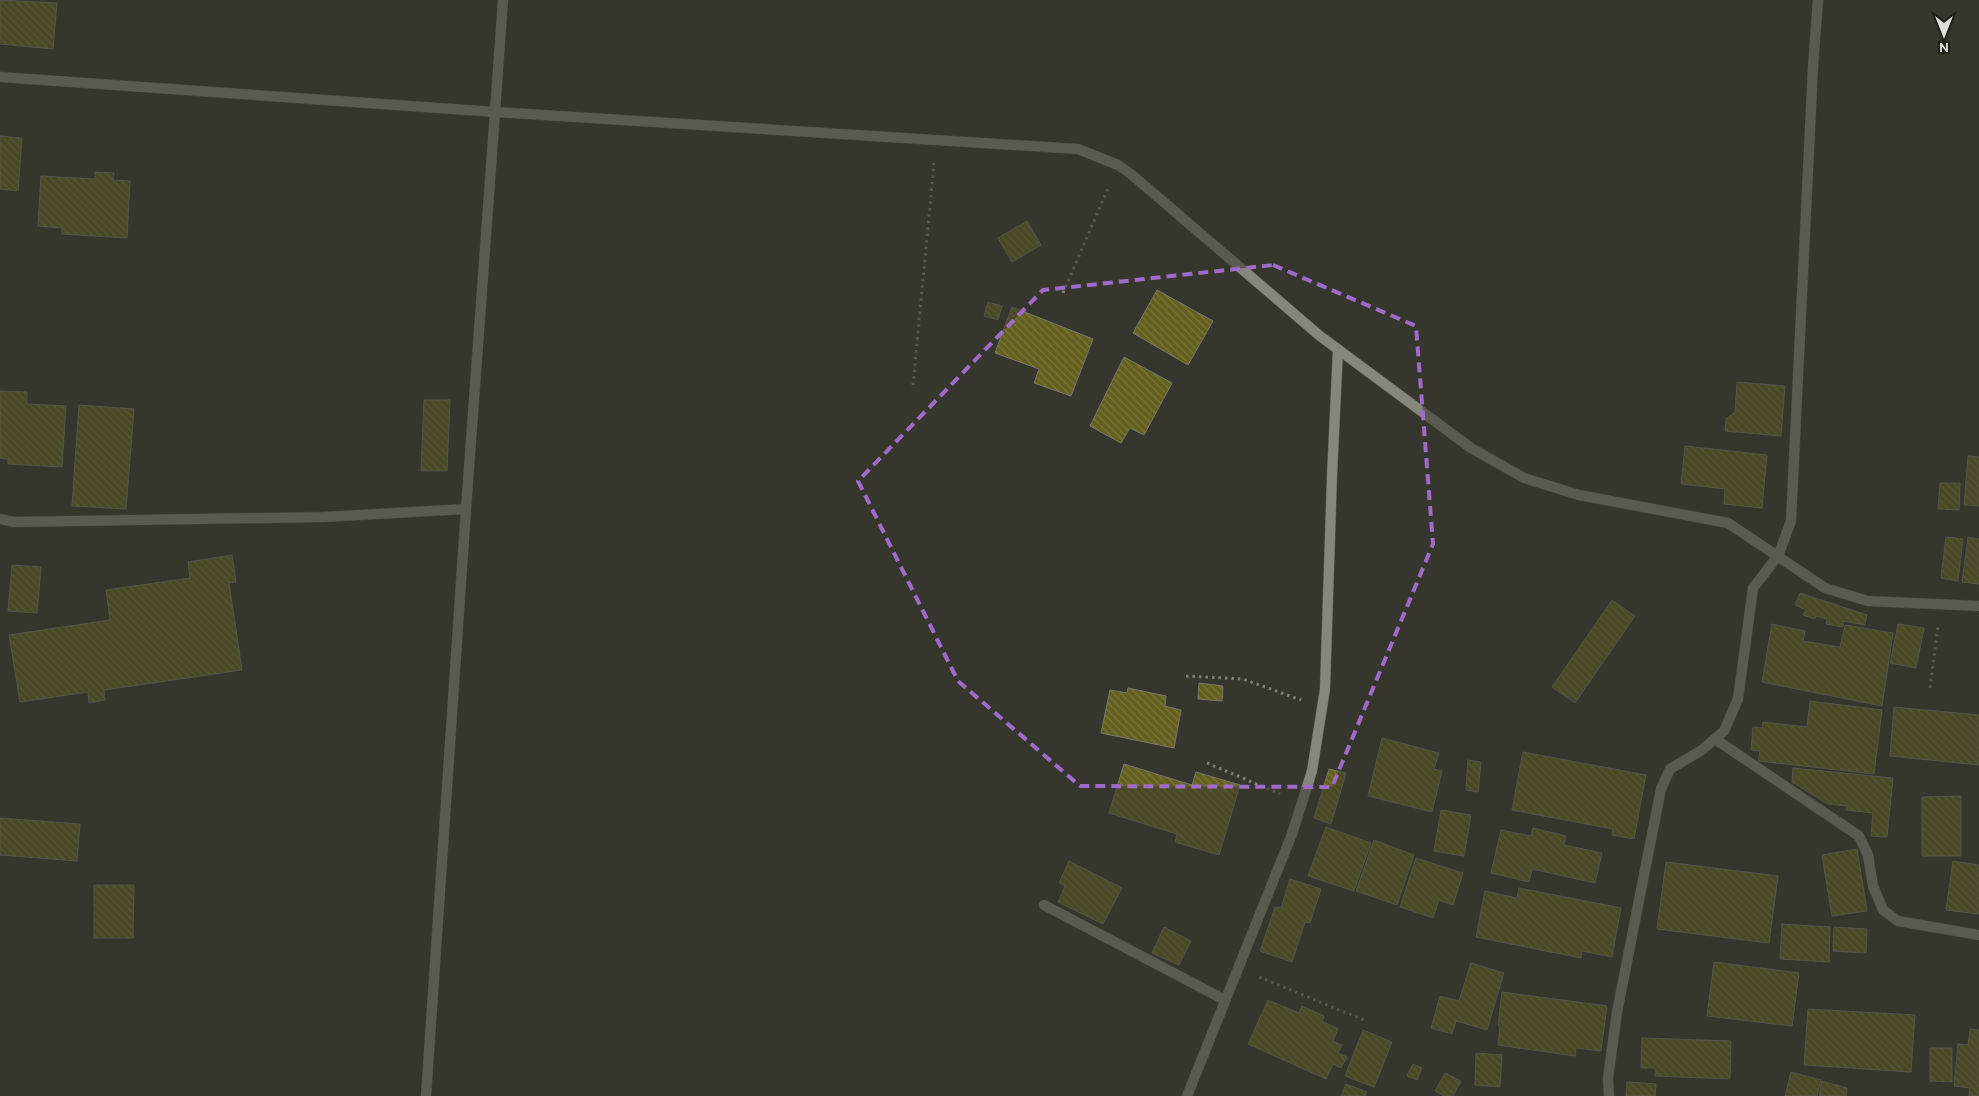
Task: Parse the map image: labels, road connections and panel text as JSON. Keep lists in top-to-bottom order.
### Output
{
  "north": "bottom"
}
